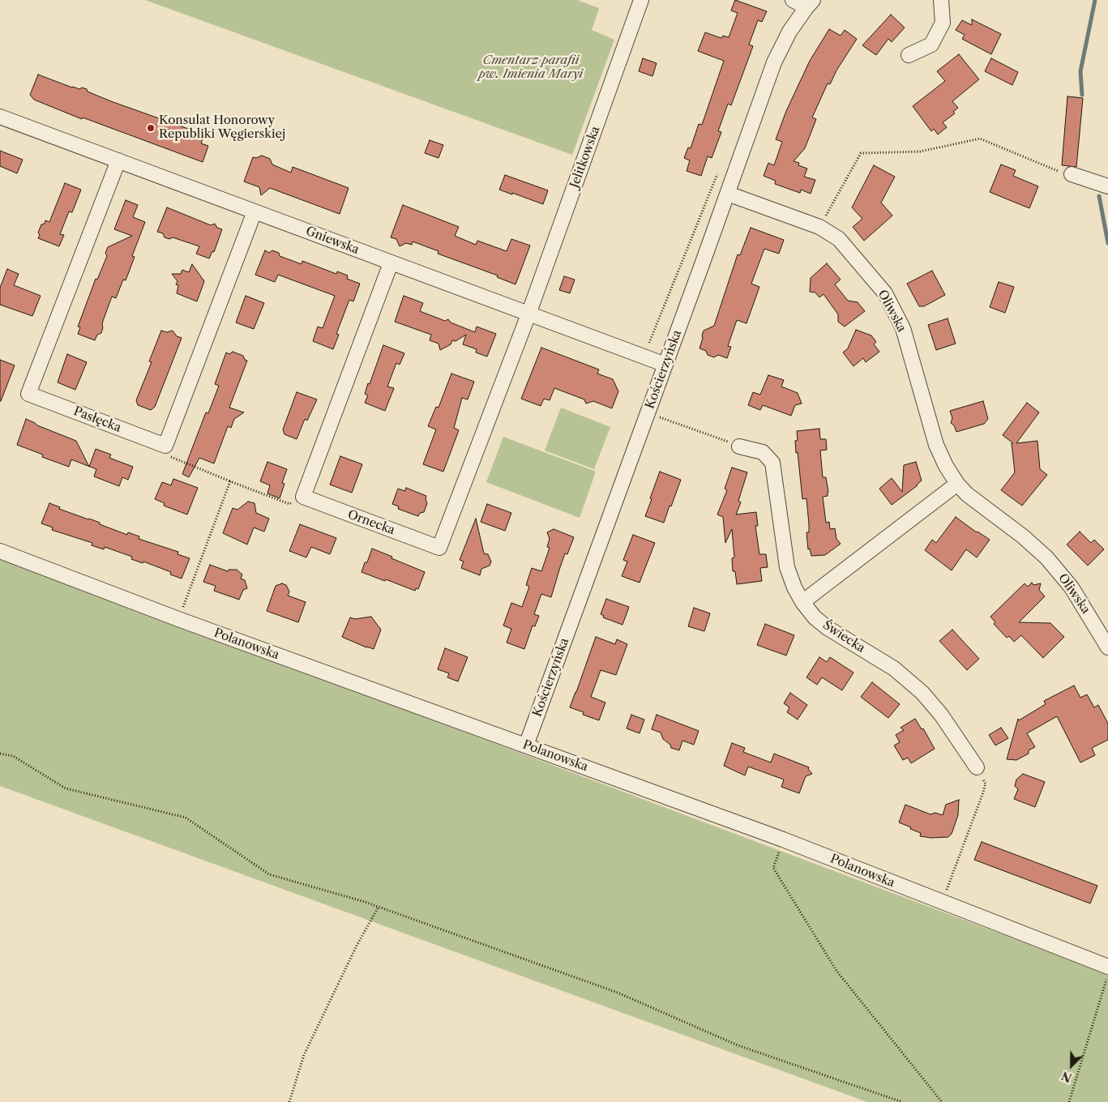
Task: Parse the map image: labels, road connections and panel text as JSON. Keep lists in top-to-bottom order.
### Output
{
  "streets": {
    "street": [
      "Jelitkowska",
      "Gniewska",
      "Oliwska",
      "Kościerzyńska",
      "Pasłęcka",
      "Ornecka",
      "Świecka",
      "Polanowska"
    ]
  },
  "crossings": [
    ["Jelitkowska", "Gniewska"],
    ["Jelitkowska", "Ornecka"],
    ["Gniewska", "Kościerzyńska"],
    ["Gniewska", "Pasłęcka"],
    ["Gniewska", "Ornecka"],
    ["Oliwska", "Kościerzyńska"],
    ["Kościerzyńska", "Polanowska"]
  ],
  "parks": ["Cmentarz parafii pw. Imienia Maryi"],
  "places": ["Konsulat Honorowy Republiki Węgierskiej"],
  "north": "bottom left"
}
